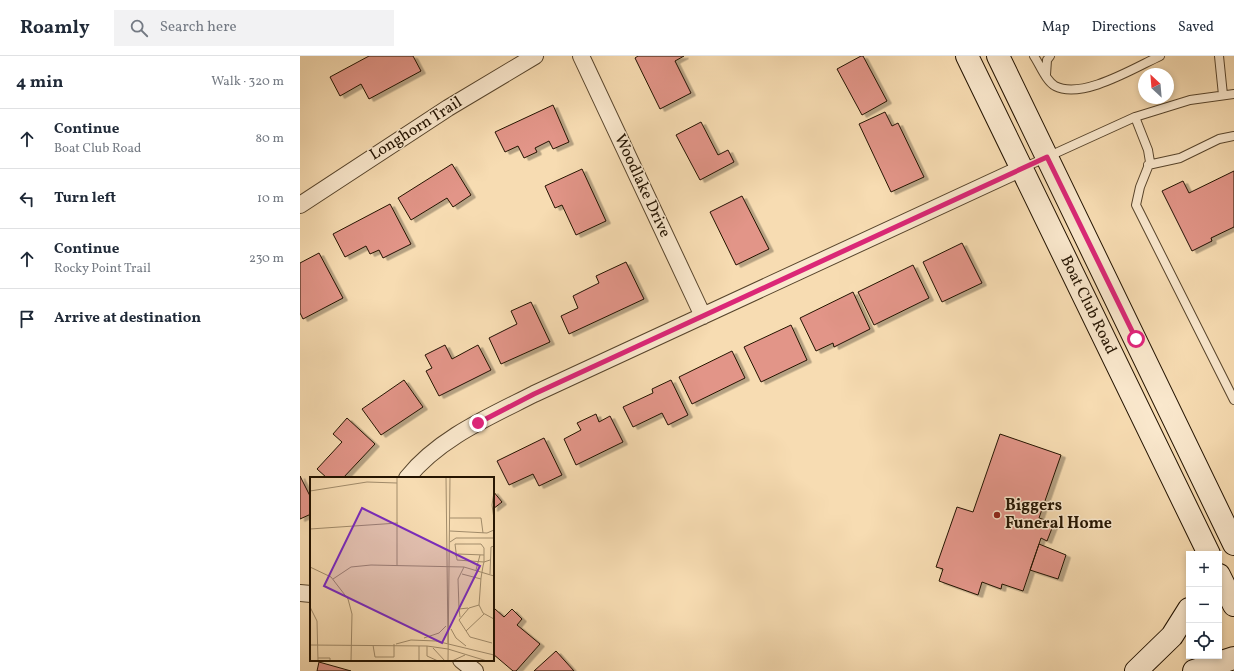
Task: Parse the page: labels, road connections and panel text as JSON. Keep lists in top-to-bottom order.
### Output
{
  "streets": {
    "main road": ["Boat Club Road"],
    "street": ["Longhorn Trail", "Woodlake Drive"]
  },
  "places": ["Biggers Funeral Home"],
  "north": "top left",
  "page": {
    "header": "Roamly",
    "search": "Search here",
    "nav": ["Map", "Directions", "Saved"],
    "heading": ["4 min", "Walk · 320 m"],
    "list": [
      ["Continue", "Boat Club Road", "80 m"],
      ["Turn left", "10 m"],
      ["Continue", "Rocky Point Trail", "230 m"],
      "Arrive at destination"
    ],
    "map_buttons": ["+", "−"]
  }
}
